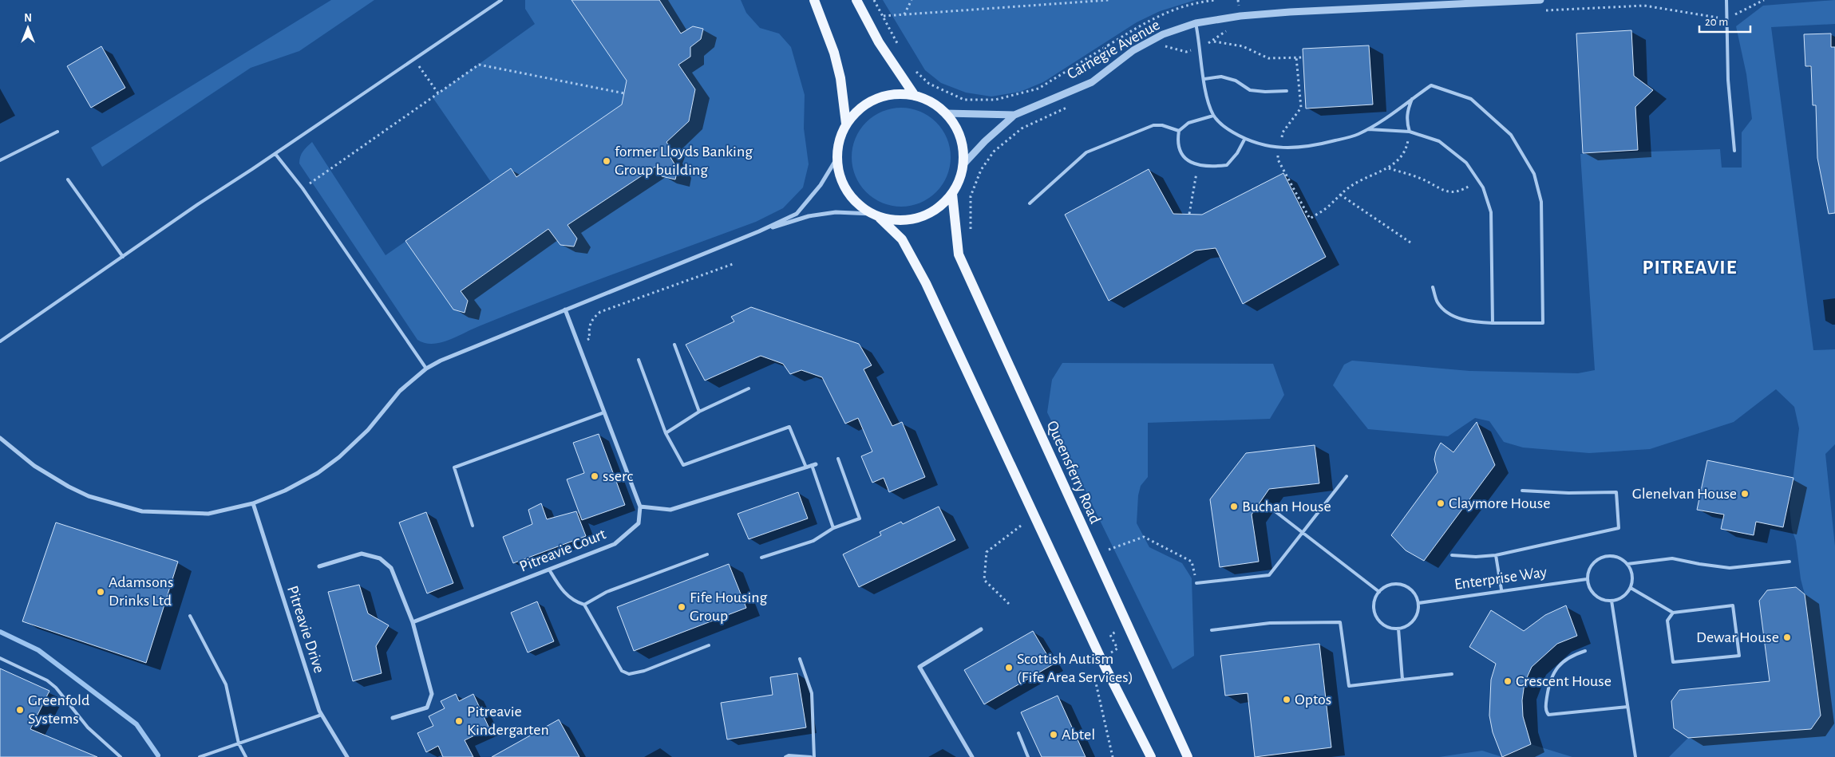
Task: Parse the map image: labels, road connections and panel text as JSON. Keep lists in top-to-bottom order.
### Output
{
  "streets": {
    "main road": ["Queensferry Road"],
    "street": ["Carnegie Avenue", "Pitreavie Court", "Pitreavie Drive"],
    "lane": ["Enterprise Way"]
  },
  "districts": ["PITREAVIE"],
  "places": [
    "former Lloyds Banking Group building",
    "sserc",
    "Glenelvan House",
    "Claymore House",
    "Buchan House",
    "Adamsons Drinks Ltd",
    "Fife Housing Group",
    "Dewar House",
    "Scottish Autism (Fife Area Services)",
    "Crescent House",
    "Optos",
    "Greenfold Systems",
    "Pitreavie Kindergarten",
    "Abtel"
  ],
  "scale_bar": "20 m",
  "north": "top"
}
